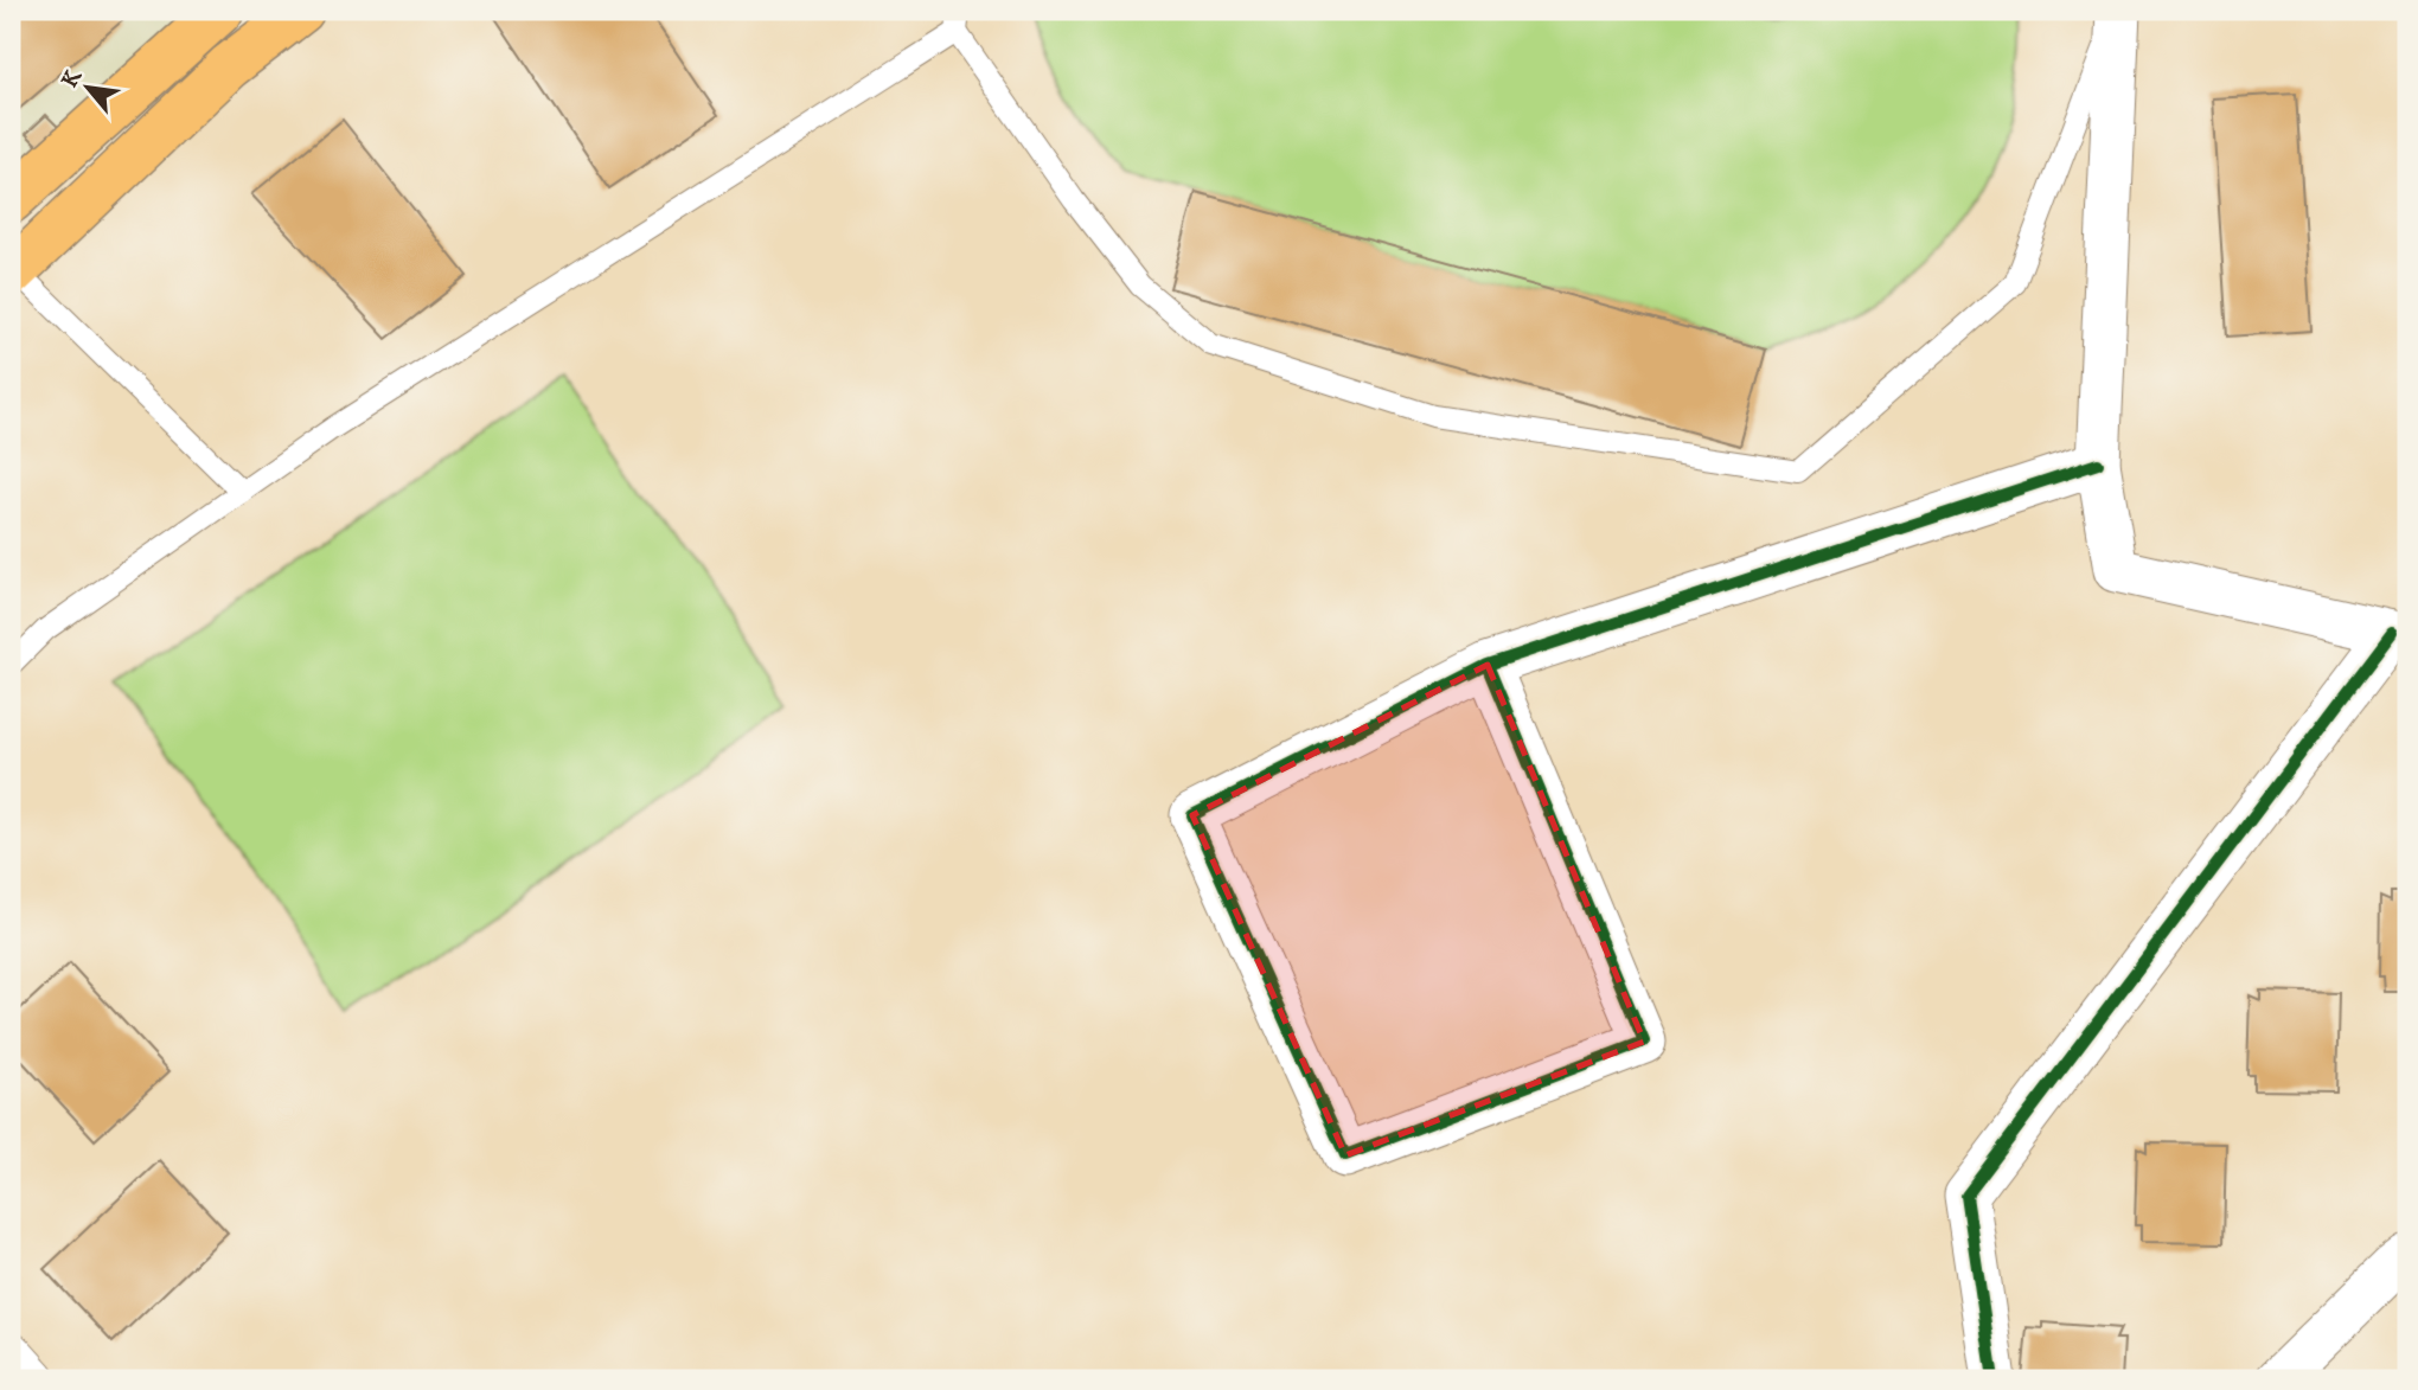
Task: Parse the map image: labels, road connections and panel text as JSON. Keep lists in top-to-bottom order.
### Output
{
  "north": "top left"
}
